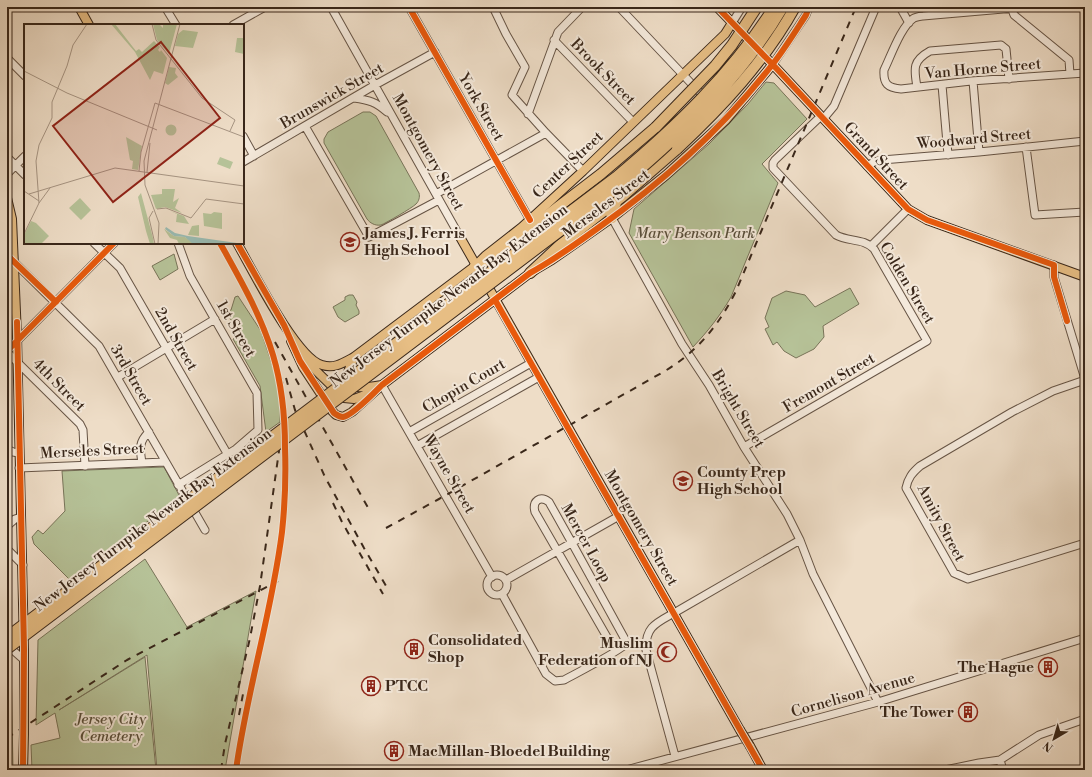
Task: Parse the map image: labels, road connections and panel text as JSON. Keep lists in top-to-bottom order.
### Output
{
  "streets": {
    "highway": ["New Jersey Turnpike Newark Bay Extension"],
    "main road": [
      "Montgomery Street",
      "Grand Street",
      "Center Street",
      "Merseles Street"
    ],
    "street": [
      "Van Horne Street",
      "Brook Street",
      "Brunswick Street",
      "York Street",
      "Woodward Street",
      "Colden Street",
      "1st Street",
      "2nd Street",
      "3rd Street",
      "Fremont Street",
      "4th Street",
      "Chopin Court",
      "Bright Street",
      "Wayne Street",
      "Amity Street",
      "Mercer Loop",
      "Cornelison Avenue"
    ]
  },
  "crossings": [
    ["Brook Street", "Center Street"],
    ["Brunswick Street", "York Street"],
    ["Brunswick Street", "Montgomery Street"],
    ["York Street", "Center Street"],
    ["Woodward Street", "Grand Street"],
    ["Montgomery Street", "Center Street"],
    ["Montgomery Street", "Merseles Street"],
    ["Montgomery Street", "Chopin Court"],
    ["Grand Street", "Center Street"],
    ["Grand Street", "Merseles Street"],
    ["Grand Street", "Colden Street"],
    ["Merseles Street", "3rd Street"],
    ["Merseles Street", "4th Street"],
    ["Merseles Street", "Bright Street"],
    ["Merseles Street", "Wayne Street"],
    ["Colden Street", "Fremont Street"],
    ["1st Street", "2nd Street"],
    ["Fremont Street", "Bright Street"],
    ["Chopin Court", "Wayne Street"],
    ["Bright Street", "Cornelison Avenue"],
    ["Wayne Street", "Mercer Loop"]
  ],
  "parks": ["Mary Benson Park", "Jersey City Cemetery"],
  "places": {
    "school or university": ["James J. Ferris High School", "County Prep High School"],
    "building": [
      "Consolidated Shop",
      "The Hague",
      "PTCC",
      "The Tower",
      "MacMillan-Bloedel Building"
    ],
    "mosque": ["Muslim Federation of NJ"]
  },
  "north": "bottom left"
}
